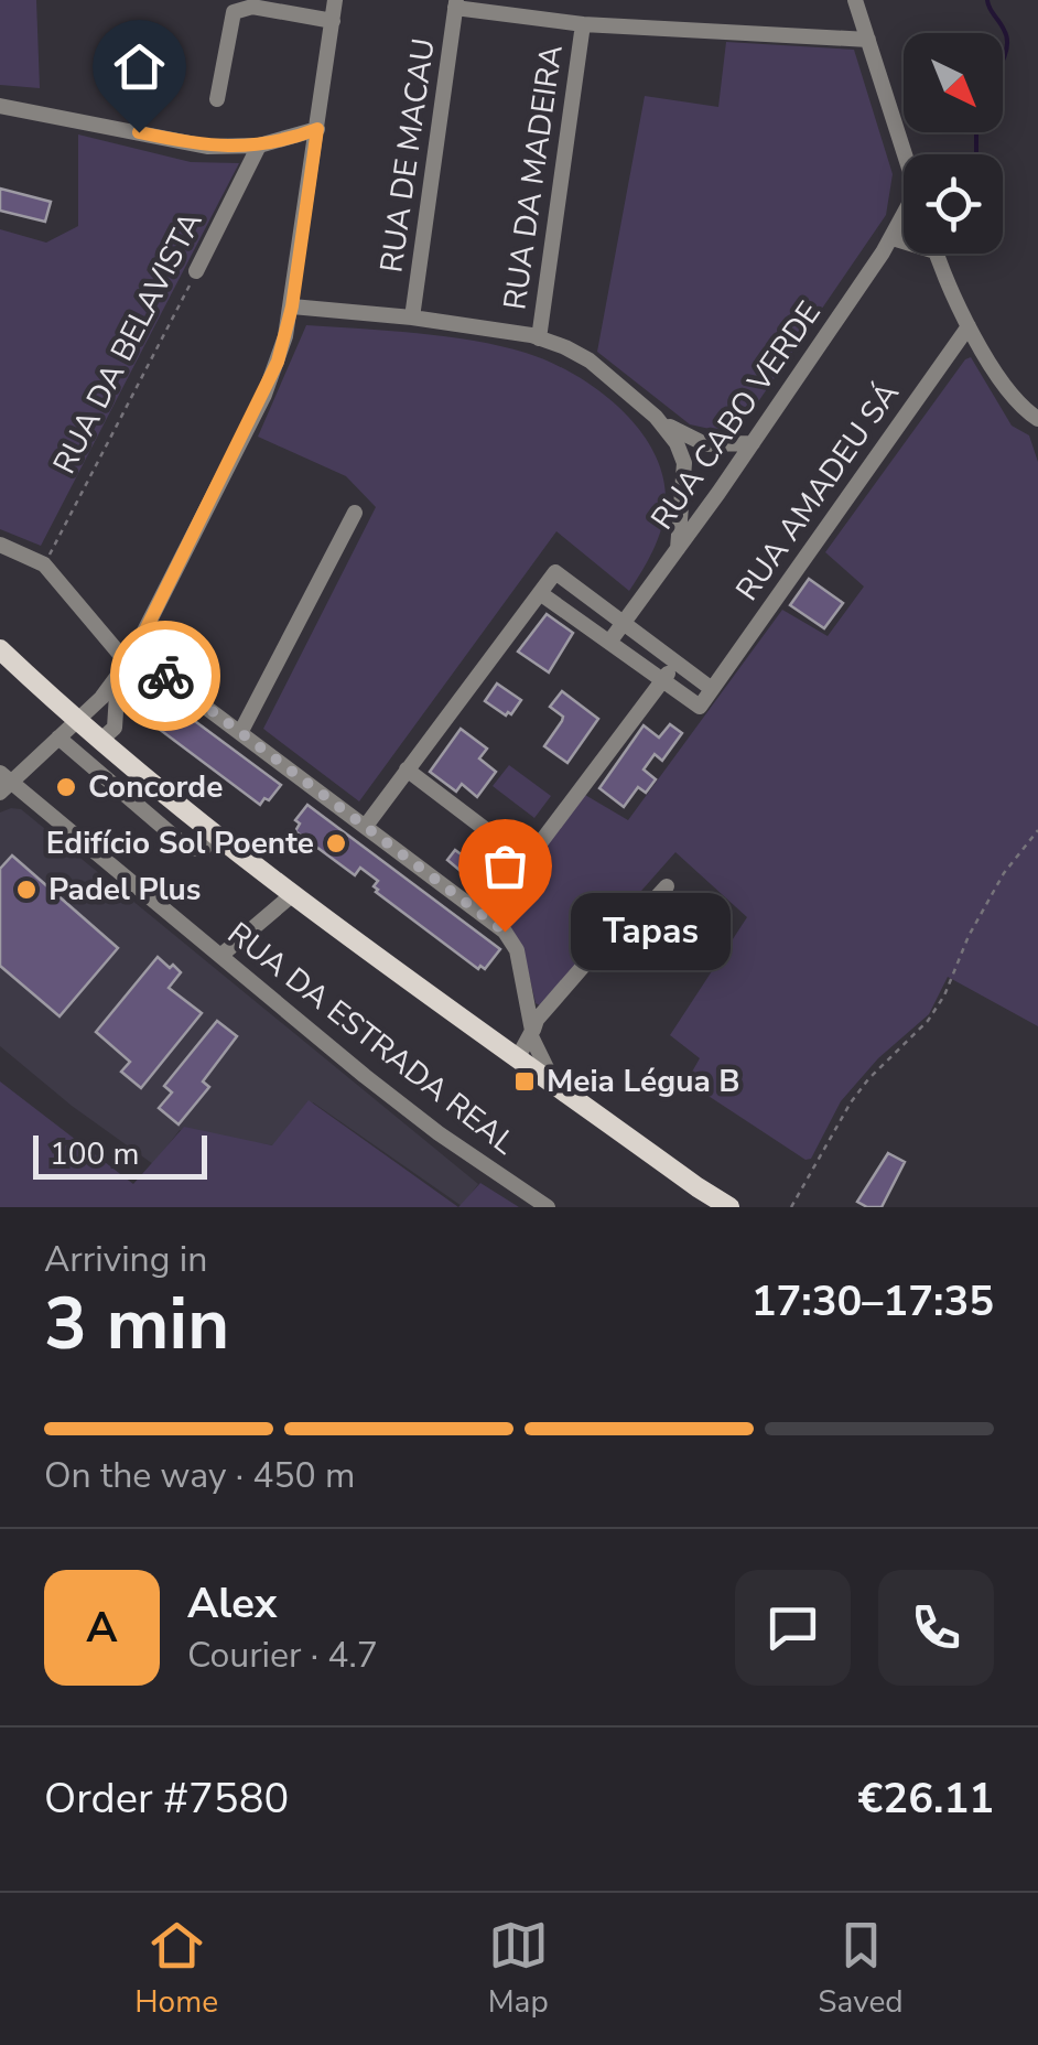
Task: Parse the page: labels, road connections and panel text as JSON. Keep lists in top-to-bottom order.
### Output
{
  "streets": {
    "street": [
      "RUA DE MACAU",
      "RUA DA MADEIRA",
      "RUA DA BELAVISTA",
      "RUA CABO VERDE",
      "RUA AMADEU SÁ",
      "RUA DA ESTRADA REAL"
    ]
  },
  "places": {
    "other": [
      "Concorde",
      "Edifício Sol Poente",
      "Padel Plus",
      "Tapas"
    ],
    "transit": ["Meia Légua B"]
  },
  "scale_bar": "100 m",
  "north": "bottom right",
  "page": {
    "bubble": "Tapas",
    "scale": "100 m",
    "heading": ["3 min", "Arriving in", "17:30–17:35"],
    "panel": [
      "Alex",
      "Courier · 4.7",
      "Order #7580",
      "€26.11"
    ],
    "bar": "On the way · 450 m",
    "round": "A",
    "tabs": ["Home", "Map", "Saved"]
  }
}
